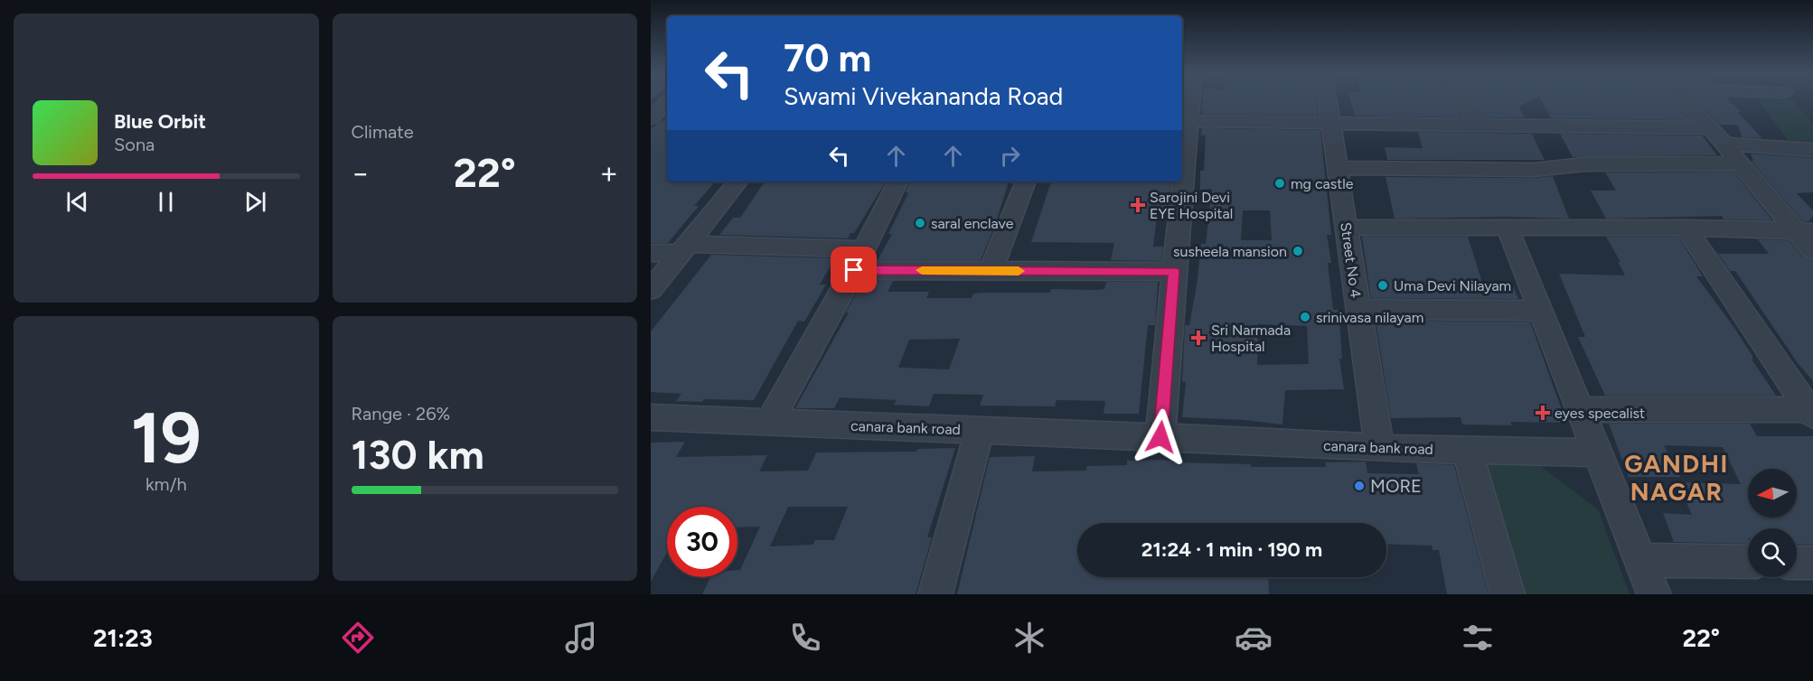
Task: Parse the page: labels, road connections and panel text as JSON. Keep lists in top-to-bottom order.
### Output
{
  "streets": {
    "street": ["Street No 4", "canara bank road"]
  },
  "crossings": [
    ["Street No 4", "canara bank road"]
  ],
  "districts": ["GANDHI NAGAR"],
  "places": {
    "other": [
      "mg castle",
      "saral enclave",
      "susheela mansion",
      "Uma Devi Nilayam",
      "srinivasa nilayam",
      "MORE"
    ],
    "health": ["Sarojini Devi EYE Hospital", "Sri Narmada Hospital", "eyes specalist"]
  },
  "north": "left",
  "page": {
    "tile": [
      "Climate",
      ["19", "km/h"],
      ["Range · 26%", "130 km"]
    ],
    "turn": ["70 m", "Swami Vivekananda Road"],
    "song": ["Blue Orbit", "Sona"],
    "heat": ["−", "22°", "+"],
    "limit": "30",
    "trip": "21:24 · 1 min · 190 m",
    "tabs": ["21:23", "22°"]
  }
}
